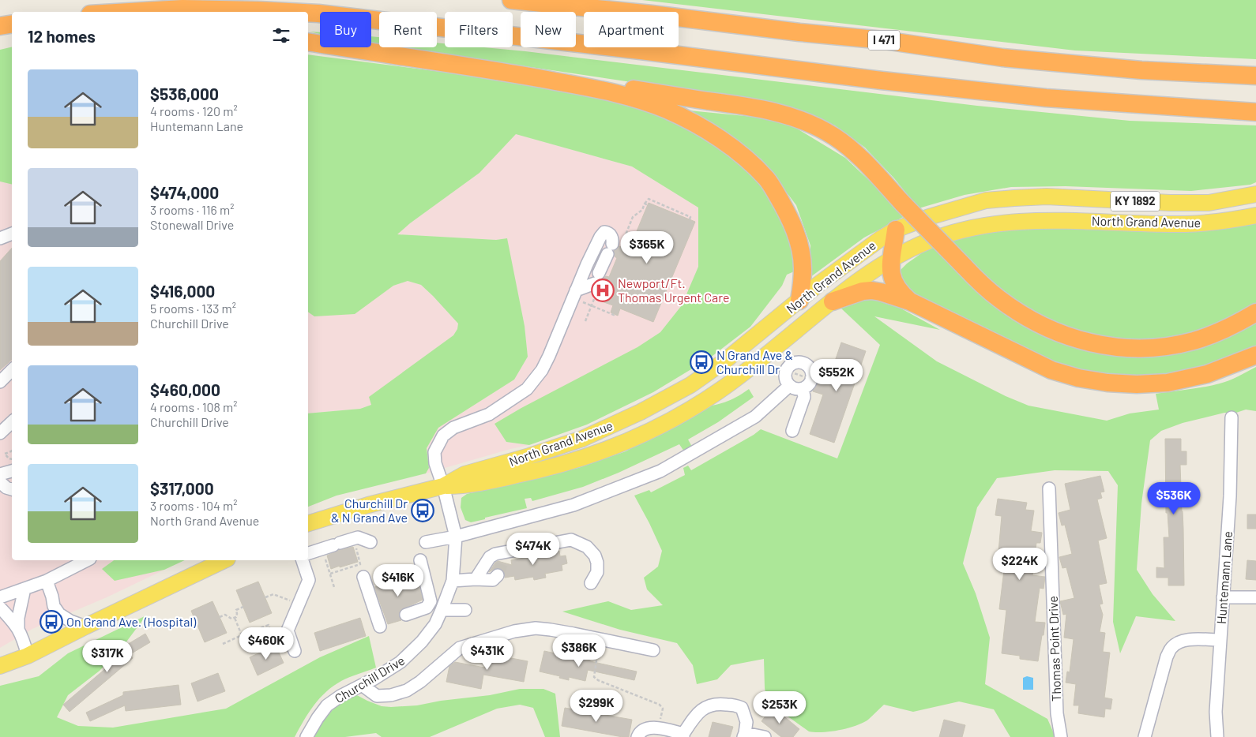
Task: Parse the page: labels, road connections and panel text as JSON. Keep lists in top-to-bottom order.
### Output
{
  "streets": {
    "highway": ["I 471"],
    "main road": ["KY 1892", "North Grand Avenue"],
    "street": ["Huntemann Lane", "Thomas Point Drive", "Churchill Drive"]
  },
  "crossings": [
    ["North Grand Avenue", "Churchill Drive"]
  ],
  "places": {
    "hospital": ["Newport/Ft. Thomas Urgent Care"],
    "bus stop": ["N Grand Ave & Churchill Dr", "Churchill Dr & N Grand Ave", "On Grand Ave. (Hospital)"]
  },
  "page": {
    "chip": [
      "Buy",
      "Rent",
      "Filters",
      "New",
      "Apartment"
    ],
    "heading": "12 homes",
    "list": [
      {
        "name": "$536,000",
        "note": "4 rooms · 120 m² · Huntemann Lane"
      },
      {
        "name": "$474,000",
        "note": "3 rooms · 116 m² · Stonewall Drive"
      },
      {
        "name": "$416,000",
        "note": "5 rooms · 133 m² · Churchill Drive"
      },
      {
        "name": "$460,000",
        "note": "4 rooms · 108 m² · Churchill Drive"
      },
      {
        "name": "$317,000",
        "note": "3 rooms · 104 m² · North Grand Avenue"
      }
    ],
    "price": [
      "$365K",
      "$552K",
      "$536K",
      "$474K",
      "$224K",
      "$416K",
      "$460K",
      "$386K",
      "$431K",
      "$317K",
      "$299K",
      "$253K"
    ]
  }
}
